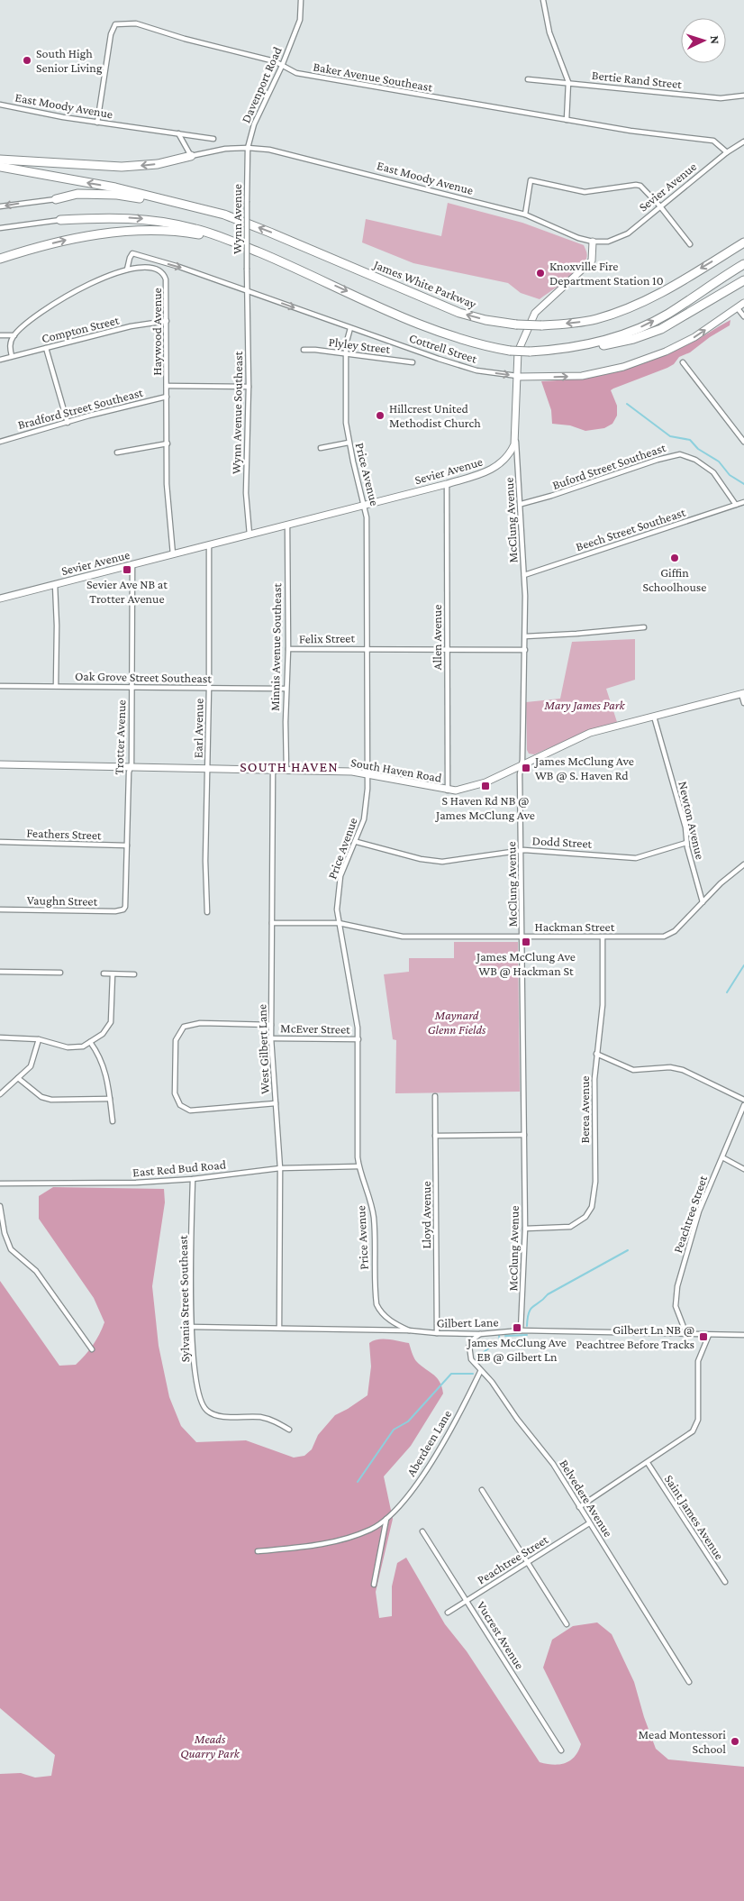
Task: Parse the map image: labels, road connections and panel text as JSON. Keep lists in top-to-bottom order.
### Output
{
  "streets": {
    "highway": ["James White Parkway"],
    "street": [
      "Baker Avenue Southeast",
      "Bertie Rand Street",
      "Davenport Road",
      "East Moody Avenue",
      "Sevier Avenue",
      "Wynn Avenue",
      "Compton Street",
      "Haywood Avenue",
      "Plyley Street",
      "Cottrell Street",
      "Bradford Street Southeast",
      "Wynn Avenue Southeast",
      "Buford Street Southeast",
      "Price Avenue",
      "McClung Avenue",
      "Beech Street Southeast",
      "Allen Avenue",
      "Felix Street",
      "Minnis Avenue Southeast",
      "Oak Grove Street Southeast",
      "Earl Avenue",
      "Trotter Avenue",
      "South Haven Road",
      "Newton Avenue",
      "Feathers Street",
      "Dodd Street",
      "Vaughn Street",
      "Hackman Street",
      "McEver Street",
      "West Gilbert Lane",
      "Berea Avenue",
      "East Red Bud Road",
      "Peachtree Street",
      "Lloyd Avenue",
      "Sylvania Street Southeast",
      "Gilbert Lane",
      "Aberdeen Lane",
      "Belvedere Avenue",
      "Saint James Avenue",
      "Vucrest Avenue"
    ]
  },
  "crossings": [
    ["Baker Avenue Southeast", "Davenport Road"],
    ["Baker Avenue Southeast", "East Moody Avenue"],
    ["Baker Avenue Southeast", "Sevier Avenue"],
    ["Davenport Road", "East Moody Avenue"],
    ["Davenport Road", "Wynn Avenue"],
    ["East Moody Avenue", "Sevier Avenue"],
    ["East Moody Avenue", "Wynn Avenue"],
    ["Sevier Avenue", "Haywood Avenue"],
    ["Sevier Avenue", "Cottrell Street"],
    ["Sevier Avenue", "Wynn Avenue Southeast"],
    ["Sevier Avenue", "Price Avenue"],
    ["Sevier Avenue", "McClung Avenue"],
    ["Sevier Avenue", "Allen Avenue"],
    ["Sevier Avenue", "Minnis Avenue Southeast"],
    ["Sevier Avenue", "Earl Avenue"],
    ["Sevier Avenue", "Trotter Avenue"],
    ["Wynn Avenue", "Cottrell Street"],
    ["Wynn Avenue", "Wynn Avenue Southeast"],
    ["Compton Street", "Haywood Avenue"],
    ["Haywood Avenue", "Cottrell Street"],
    ["Haywood Avenue", "Bradford Street Southeast"],
    ["Plyley Street", "Price Avenue"],
    ["Cottrell Street", "Wynn Avenue Southeast"],
    ["Cottrell Street", "Price Avenue"],
    ["Buford Street Southeast", "McClung Avenue"],
    ["Buford Street Southeast", "Beech Street Southeast"],
    ["Price Avenue", "Felix Street"],
    ["Price Avenue", "South Haven Road"],
    ["Price Avenue", "Dodd Street"],
    ["Price Avenue", "Hackman Street"],
    ["Price Avenue", "McEver Street"],
    ["Price Avenue", "East Red Bud Road"],
    ["Price Avenue", "Gilbert Lane"],
    ["McClung Avenue", "Beech Street Southeast"],
    ["McClung Avenue", "Felix Street"],
    ["McClung Avenue", "South Haven Road"],
    ["McClung Avenue", "Dodd Street"],
    ["McClung Avenue", "Hackman Street"],
    ["McClung Avenue", "Berea Avenue"],
    ["McClung Avenue", "Gilbert Lane"],
    ["Allen Avenue", "Felix Street"],
    ["Allen Avenue", "South Haven Road"],
    ["Felix Street", "Minnis Avenue Southeast"],
    ["Minnis Avenue Southeast", "Oak Grove Street Southeast"],
    ["Minnis Avenue Southeast", "South Haven Road"],
    ["Oak Grove Street Southeast", "Earl Avenue"],
    ["Oak Grove Street Southeast", "Trotter Avenue"],
    ["Earl Avenue", "South Haven Road"],
    ["Trotter Avenue", "South Haven Road"],
    ["Trotter Avenue", "Feathers Street"],
    ["Trotter Avenue", "Vaughn Street"],
    ["South Haven Road", "Newton Avenue"],
    ["South Haven Road", "West Gilbert Lane"],
    ["Newton Avenue", "Dodd Street"],
    ["Newton Avenue", "Hackman Street"],
    ["Hackman Street", "West Gilbert Lane"],
    ["Hackman Street", "Berea Avenue"],
    ["McEver Street", "West Gilbert Lane"],
    ["West Gilbert Lane", "East Red Bud Road"],
    ["West Gilbert Lane", "Gilbert Lane"],
    ["East Red Bud Road", "Sylvania Street Southeast"],
    ["Peachtree Street", "Gilbert Lane"],
    ["Peachtree Street", "Belvedere Avenue"],
    ["Peachtree Street", "Vucrest Avenue"],
    ["Lloyd Avenue", "Gilbert Lane"],
    ["Sylvania Street Southeast", "Gilbert Lane"],
    ["Gilbert Lane", "Belvedere Avenue"],
    ["Aberdeen Lane", "Belvedere Avenue"]
  ],
  "one_way": ["Cottrell Street"],
  "districts": ["SOUTH HAVEN"],
  "parks": ["Mary James Park", "Maynard Glenn Fields", "Meads Quarry Park"],
  "places": {
    "other": [
      "South High Senior Living",
      "Knoxville Fire Department Station 10",
      "Hillcrest United Methodist Church",
      "Giffin Schoolhouse",
      "Mead Montessori School"
    ],
    "transit": [
      "Sevier Ave NB at Trotter Avenue",
      "James McClung Ave WB @ S. Haven Rd",
      "S Haven Rd NB @ James McClung Ave",
      "James McClung Ave WB @ Hackman St",
      "James McClung Ave EB @ Gilbert Ln",
      "Gilbert Ln NB @ Peachtree Before Tracks"
    ]
  },
  "north": "right"
}
